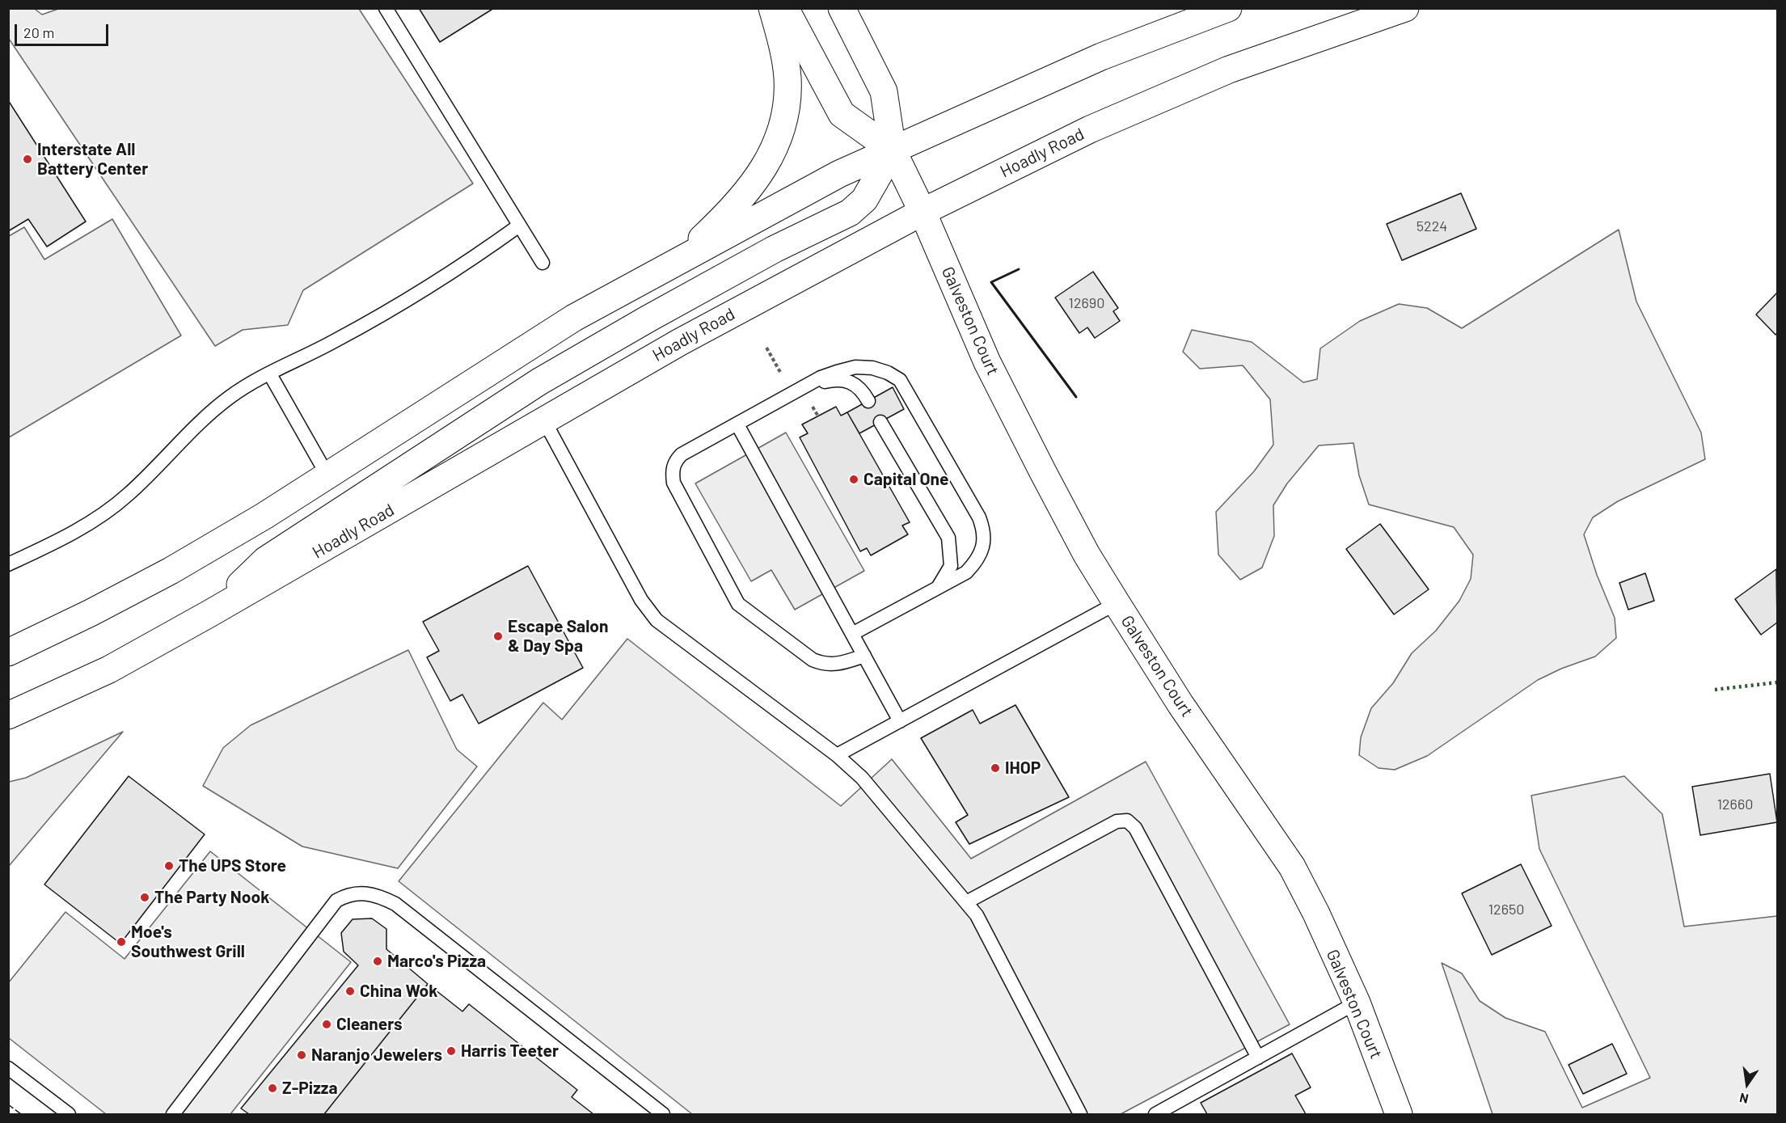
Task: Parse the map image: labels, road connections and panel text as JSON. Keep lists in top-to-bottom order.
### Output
{
  "streets": {
    "main road": ["Hoadly Road", "Galveston Court"]
  },
  "crossings": [
    ["Hoadly Road", "Galveston Court"]
  ],
  "places": [
    "Interstate All Battery Center",
    "Capital One",
    "Escape Salon & Day Spa",
    "IHOP",
    "The UPS Store",
    "The Party Nook",
    "Moe's Southwest Grill",
    "Marco's Pizza",
    "China Wok",
    "Cleaners",
    "Harris Teeter",
    "Naranjo Jewelers",
    "Z-Pizza"
  ],
  "house_numbers": [
    "5224",
    "12690",
    "12660",
    "12650"
  ],
  "scale_bar": "20 m",
  "north": "bottom"
}
